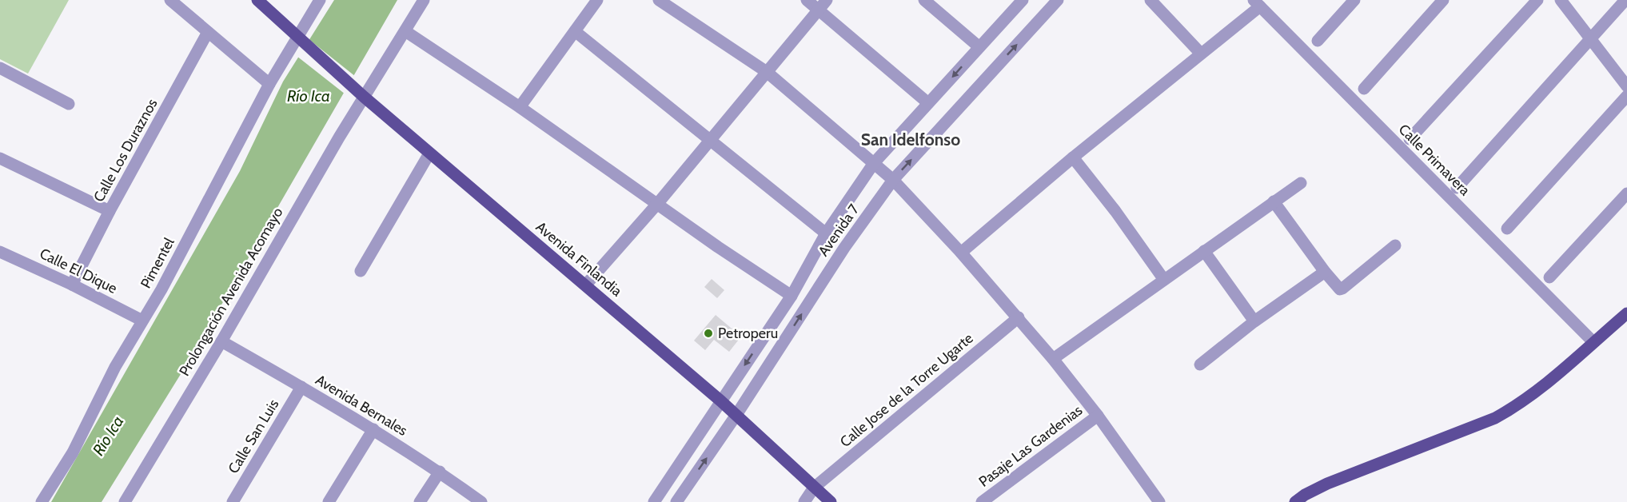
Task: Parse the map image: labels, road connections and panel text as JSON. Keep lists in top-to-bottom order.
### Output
{
  "streets": {
    "main road": ["Avenida Finlandia"],
    "street": [
      "Calle Los Duraznos",
      "Calle Primavera",
      "Avenida 7",
      "Pimentel",
      "Calle El Dique",
      "Prolongación Avenida Acomayo",
      "Calle Jose de la Torre Ugarte",
      "Avenida Bernales",
      "Calle San Luis",
      "Pasaje Las Gardenias"
    ]
  },
  "crossings": [
    ["Calle Los Duraznos", "Calle El Dique"],
    ["Avenida 7", "Avenida Finlandia"],
    ["Avenida Finlandia", "Pimentel"],
    ["Avenida Finlandia", "Prolongación Avenida Acomayo"],
    ["Avenida Finlandia", "Calle Jose de la Torre Ugarte"],
    ["Pimentel", "Calle El Dique"],
    ["Prolongación Avenida Acomayo", "Avenida Bernales"],
    ["Avenida Bernales", "Calle San Luis"]
  ],
  "districts": ["San Idelfonso"],
  "water": ["Río Ica"],
  "places": ["Petroperu"]
}
